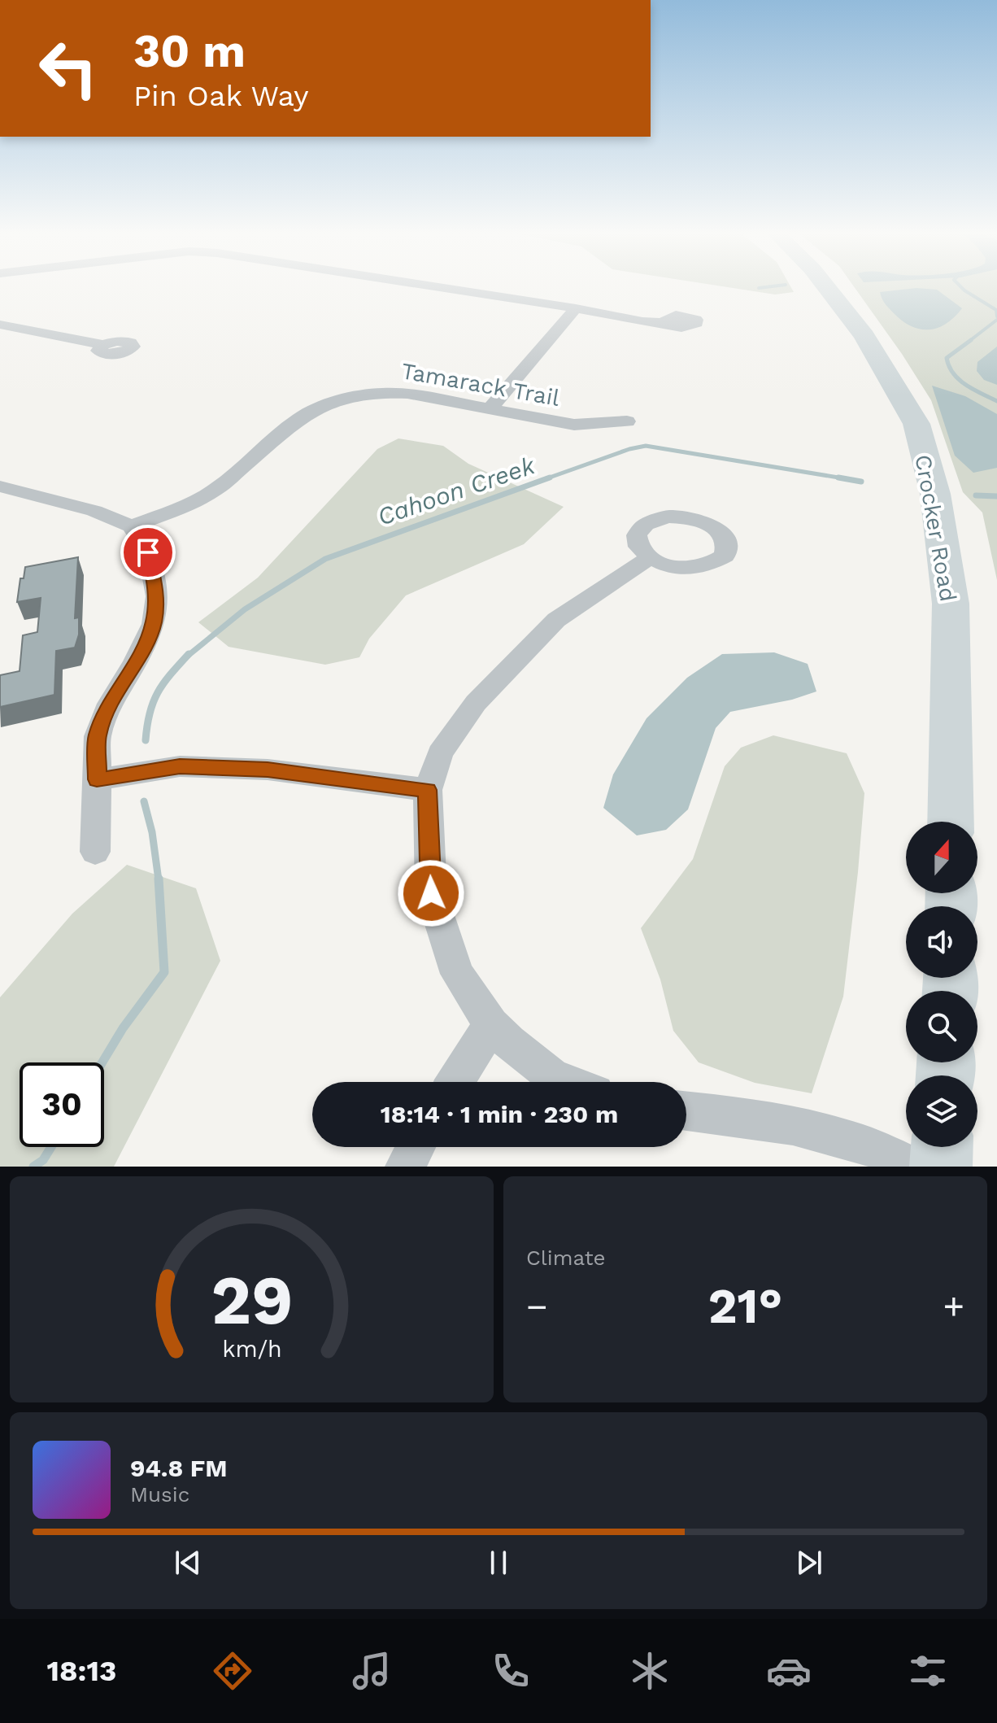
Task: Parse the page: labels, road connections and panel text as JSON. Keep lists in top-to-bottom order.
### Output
{
  "streets": {
    "main road": ["Crocker Road"],
    "street": ["Tamarack Trail"]
  },
  "water": ["Cahoon Creek"],
  "north": "top",
  "page": {
    "turn": ["30 m", "Pin Oak Way"],
    "limit": "30",
    "trip": "18:14 · 1 min · 230 m",
    "tile": "Climate",
    "heat": ["−", "21°", "+"],
    "song": ["94.8 FM", "Music"],
    "tabs": "18:13",
    "gauge": ["29", "km/h"]
  }
}
